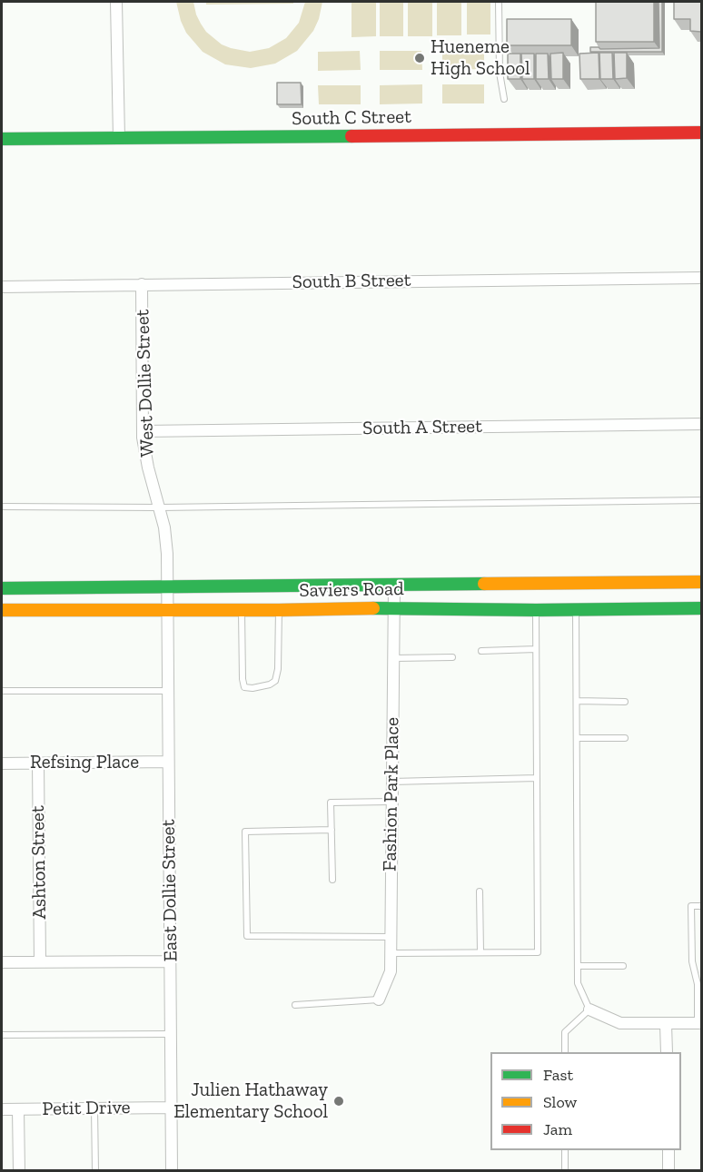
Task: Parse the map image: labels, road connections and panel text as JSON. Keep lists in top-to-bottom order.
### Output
{
  "streets": {
    "main road": ["South C Street", "Saviers Road"],
    "street": [
      "South B Street",
      "West Dollie Street",
      "South A Street",
      "Refsing Place",
      "Fashion Park Place",
      "Ashton Street",
      "East Dollie Street",
      "Petit Drive"
    ]
  },
  "crossings": [
    ["South B Street", "West Dollie Street"],
    ["West Dollie Street", "South A Street"],
    ["West Dollie Street", "Saviers Road"],
    ["West Dollie Street", "East Dollie Street"],
    ["Saviers Road", "Fashion Park Place"],
    ["Saviers Road", "East Dollie Street"],
    ["Refsing Place", "Ashton Street"],
    ["Refsing Place", "East Dollie Street"],
    ["East Dollie Street", "Petit Drive"]
  ],
  "places": ["Hueneme High School", "Julien Hathaway Elementary School"],
  "legend": ["Fast", "Slow", "Jam"]
}
